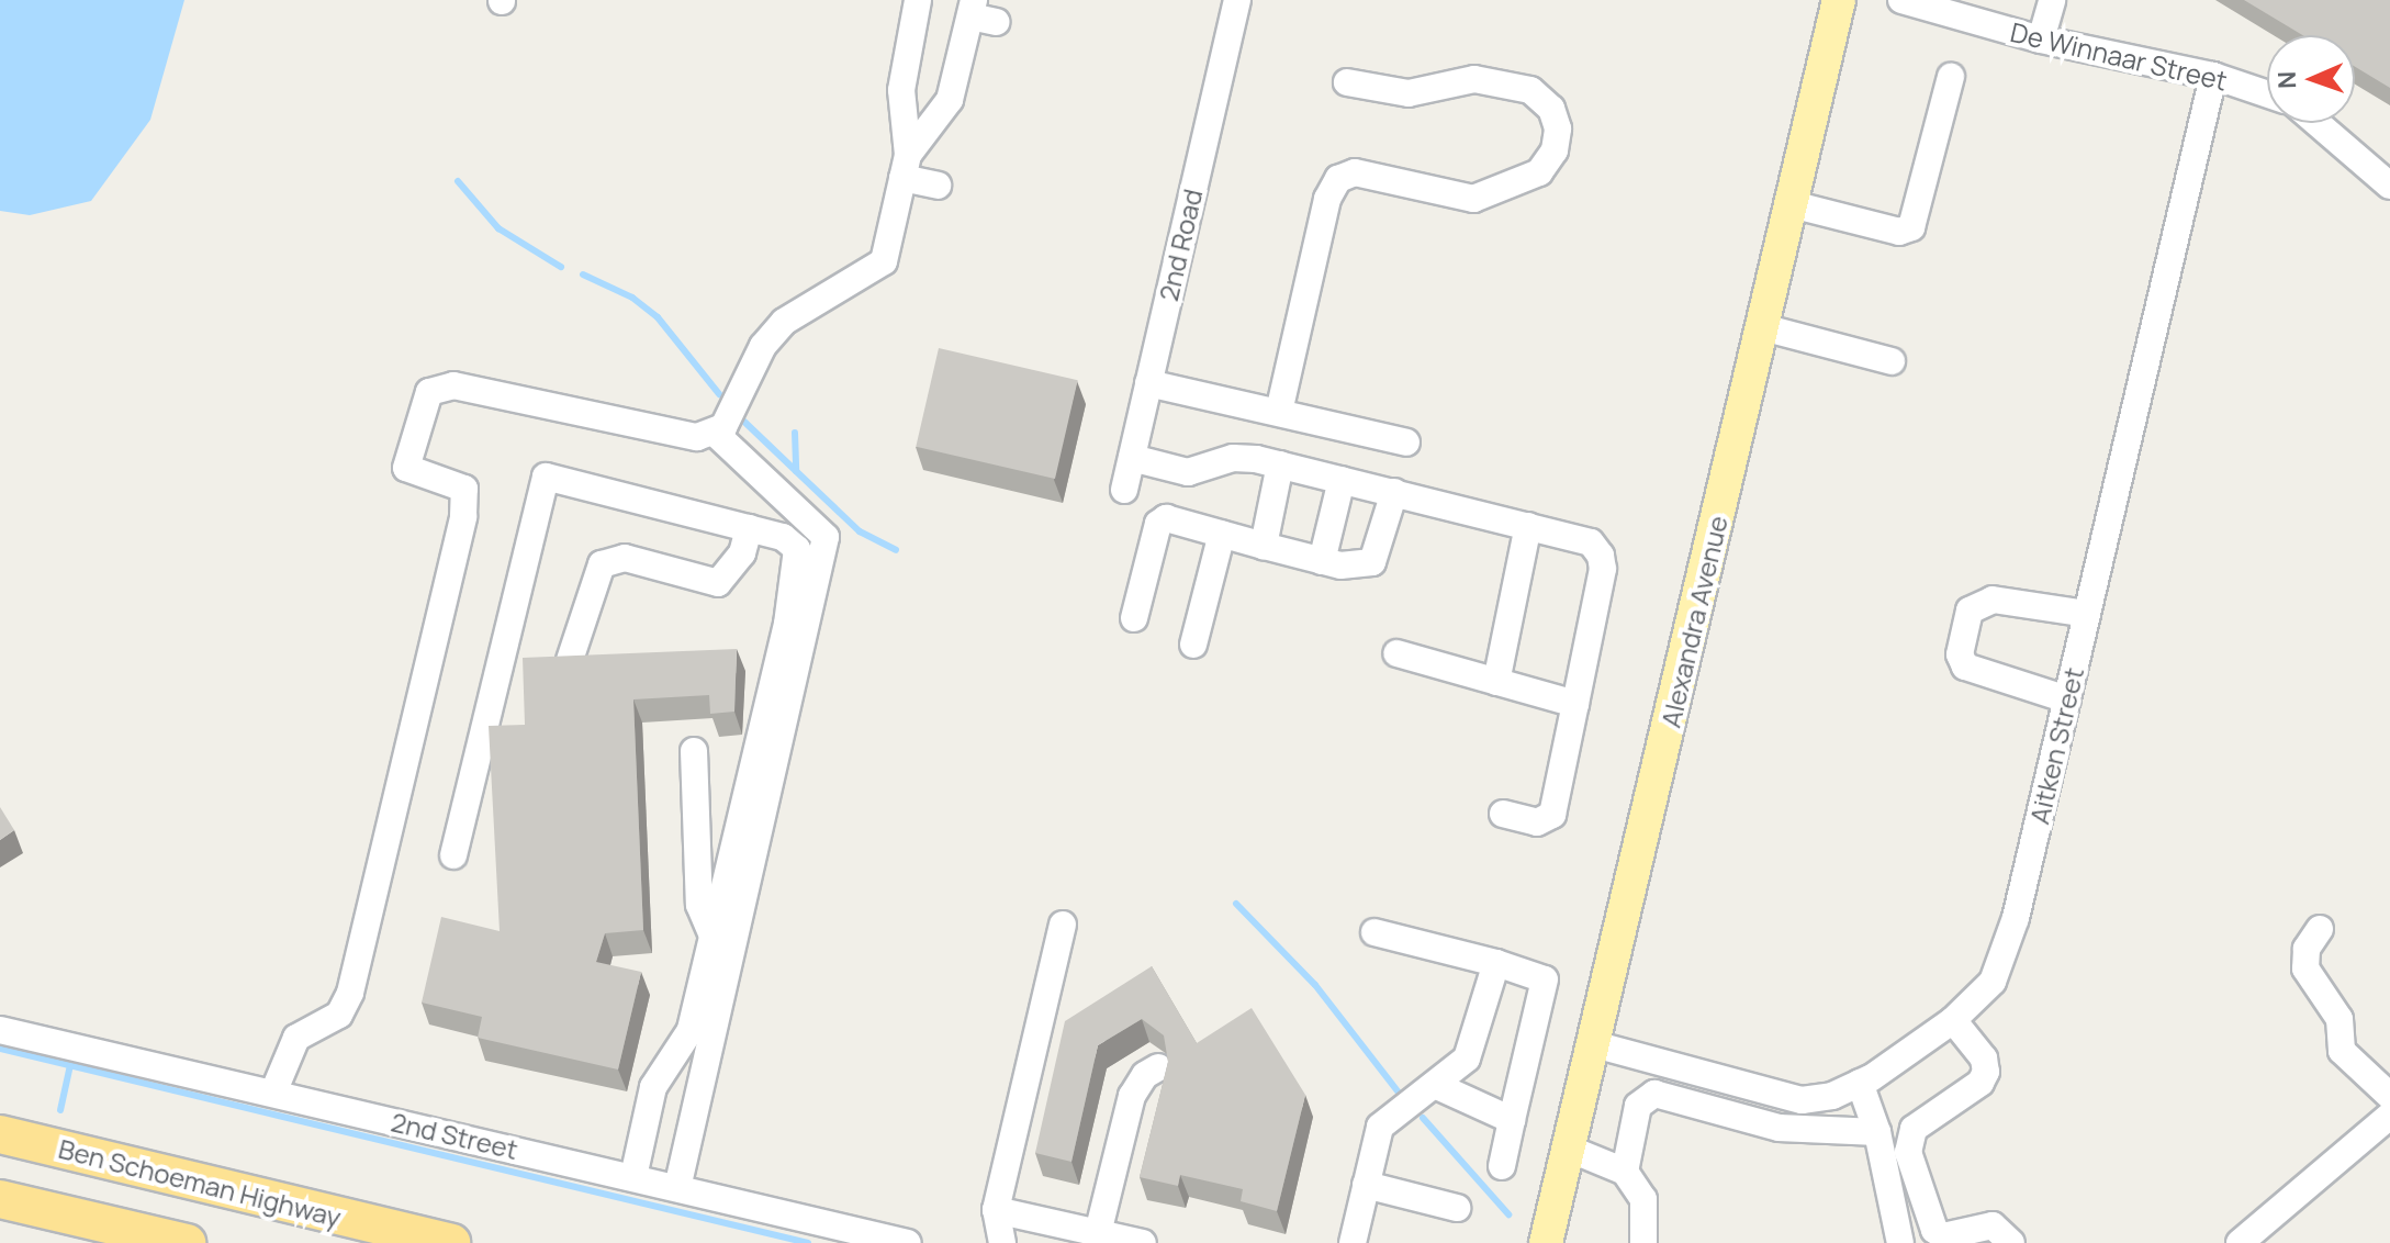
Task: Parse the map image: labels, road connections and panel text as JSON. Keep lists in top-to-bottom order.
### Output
{
  "streets": {
    "highway": ["Ben Schoeman Highway"],
    "main road": ["Alexandra Avenue"],
    "street": [
      "De Winnaar Street",
      "2nd Road",
      "Aitken Street",
      "2nd Street"
    ]
  },
  "crossings": [
    ["De Winnaar Street", "Aitken Street"]
  ],
  "north": "left"
}
